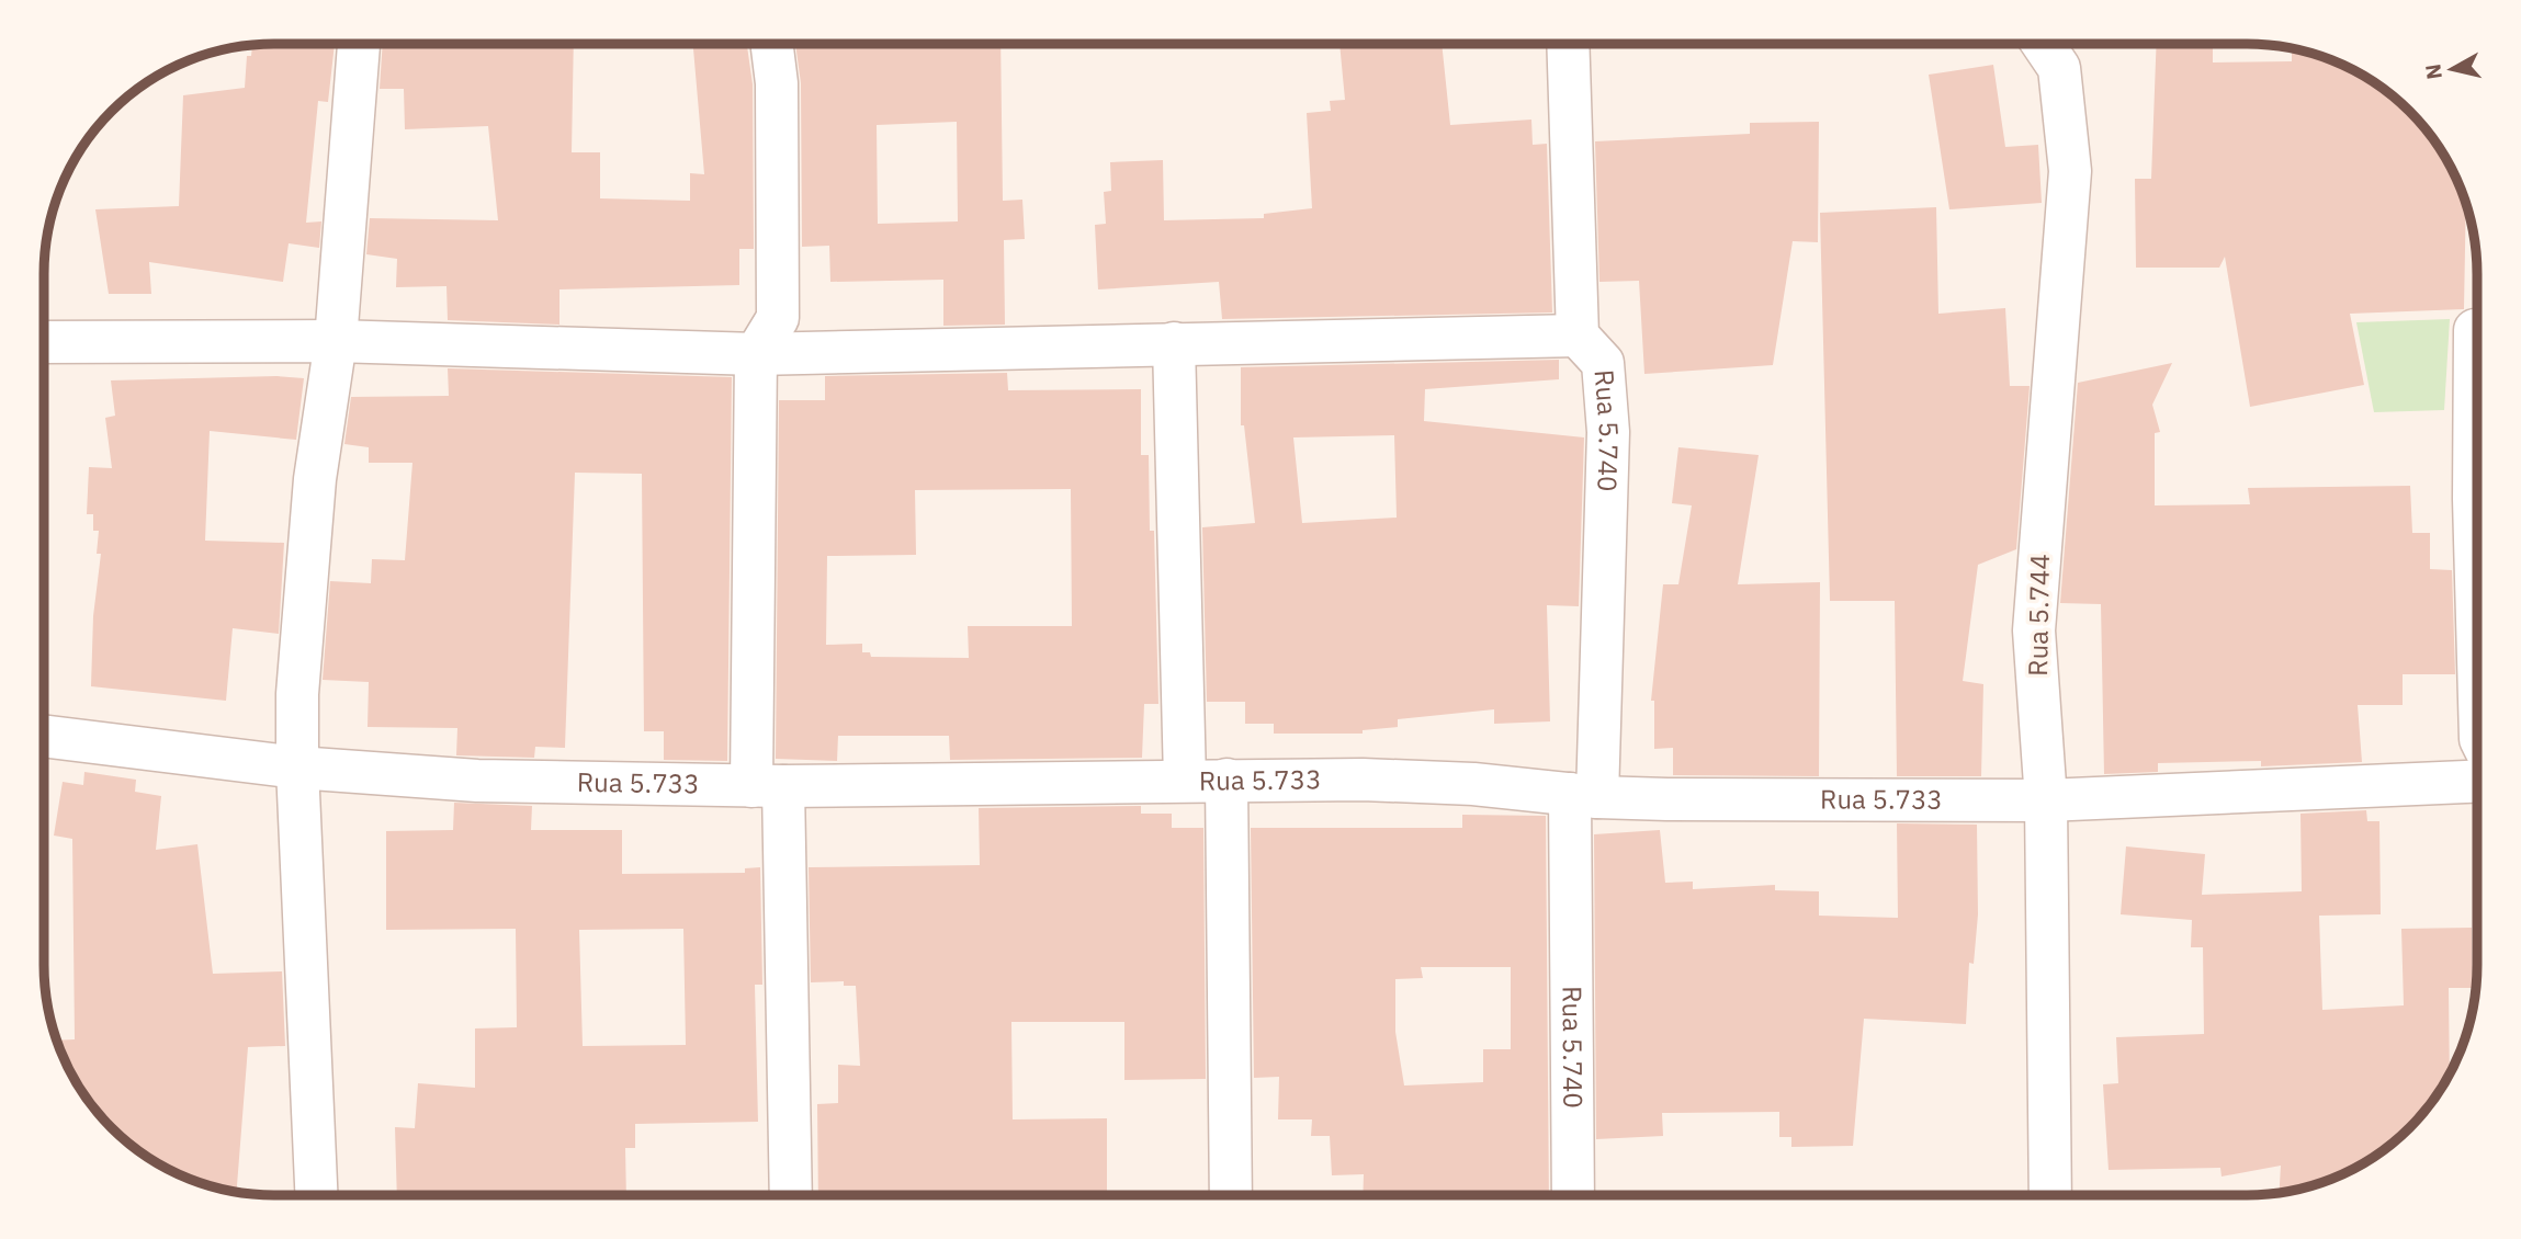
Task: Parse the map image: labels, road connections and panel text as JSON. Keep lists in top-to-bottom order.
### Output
{
  "streets": {
    "street": ["Rua 5.740", "Rua 5.744", "Rua 5.733"]
  },
  "crossings": [
    ["Rua 5.740", "Rua 5.733"],
    ["Rua 5.744", "Rua 5.733"]
  ],
  "north": "left"
}
